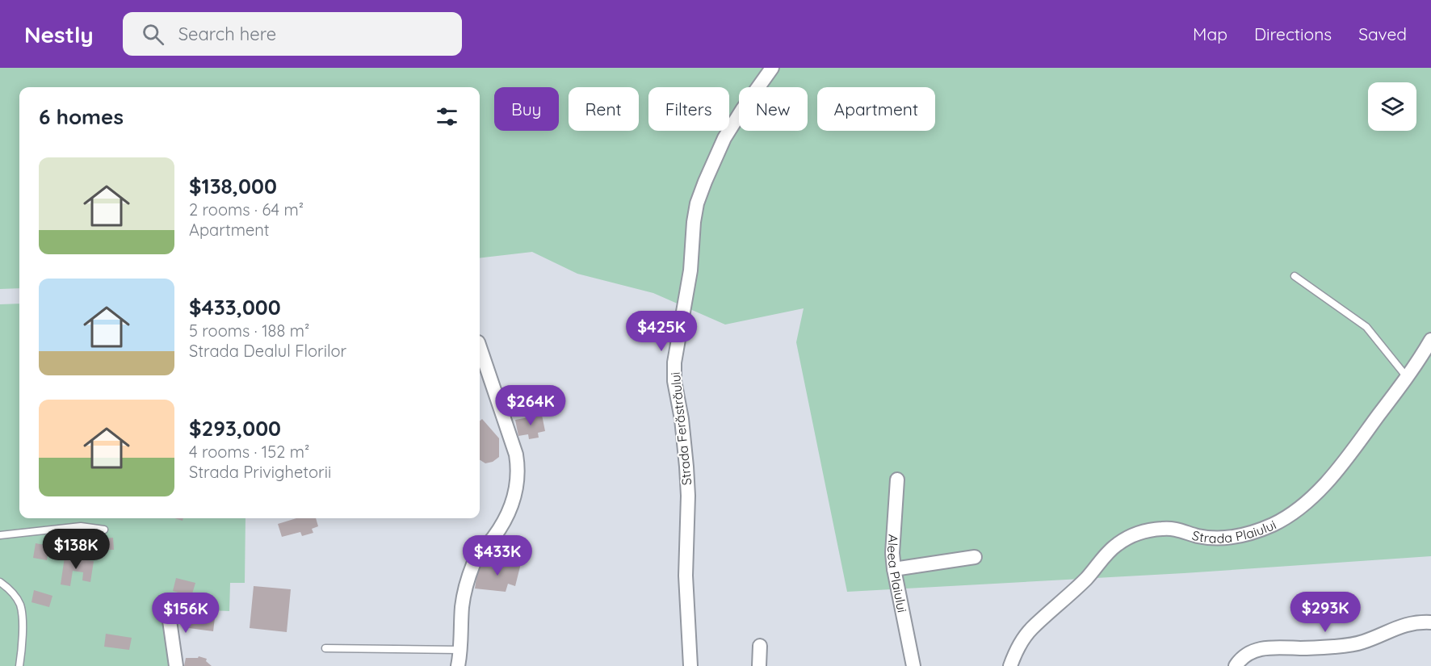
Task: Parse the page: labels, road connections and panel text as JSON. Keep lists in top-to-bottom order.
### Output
{
  "streets": {
    "street": ["Strada Ferăstrăului", "Strada Plaiului", "Aleea Plaiului"]
  },
  "page": {
    "header": "Nestly",
    "search": "Search here",
    "nav": ["Map", "Directions", "Saved"],
    "chip": [
      "Buy",
      "Rent",
      "Filters",
      "New",
      "Apartment"
    ],
    "heading": "6 homes",
    "list": [
      {
        "name": "$138,000",
        "note": "2 rooms · 64 m² · Apartment"
      },
      {
        "name": "$433,000",
        "note": "5 rooms · 188 m² · Strada Dealul Florilor"
      },
      {
        "name": "$293,000",
        "note": "4 rooms · 152 m² · Strada Privighetorii"
      }
    ],
    "price": [
      "$425K",
      "$264K",
      "$138K",
      "$433K",
      "$293K",
      "$156K"
    ]
  }
}
